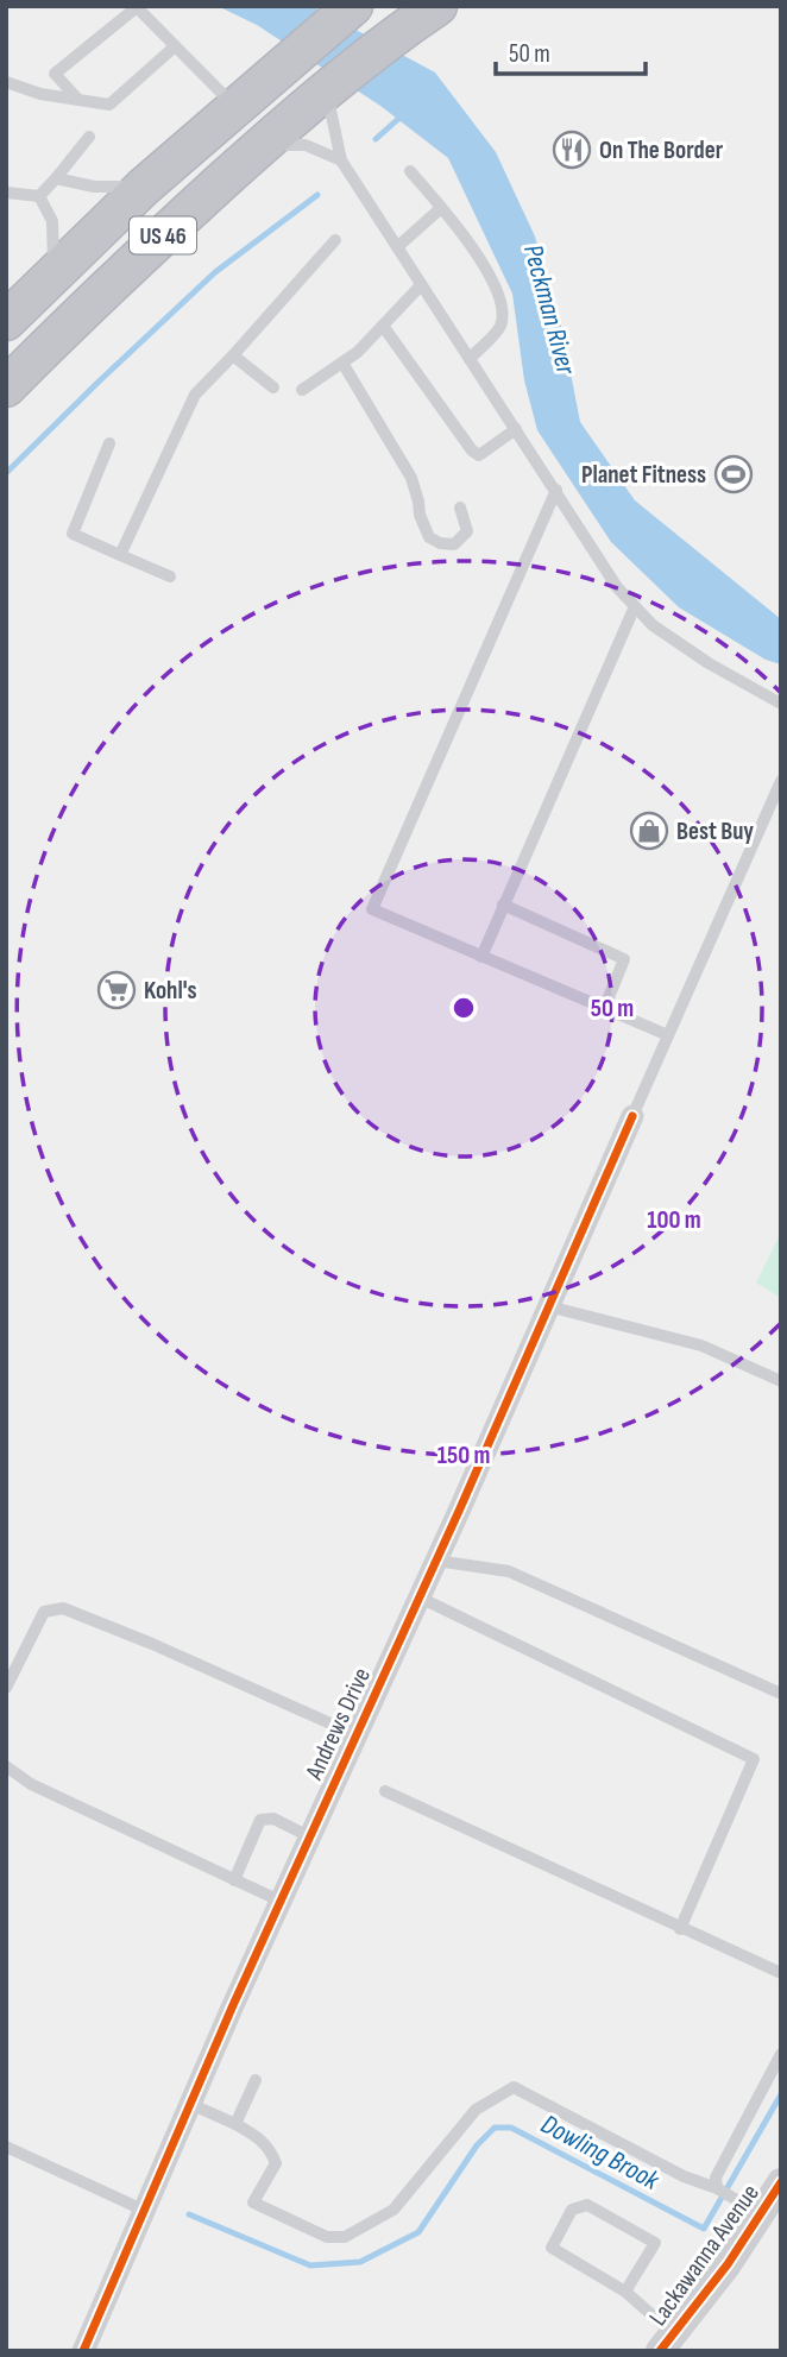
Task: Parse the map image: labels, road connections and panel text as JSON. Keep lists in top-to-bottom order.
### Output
{
  "streets": {
    "highway": ["US 46"],
    "street": ["Andrews Drive", "Lackawanna Avenue"]
  },
  "water": ["Peckman River", "Dowling Brook"],
  "places": {
    "restaurant": ["On The Border"],
    "sports": ["Planet Fitness"],
    "shop": ["Best Buy"],
    "supermarket": ["Kohl's"]
  },
  "scale_bar": "50 m",
  "rings": ["50 m", "100 m", "150 m"]
}
